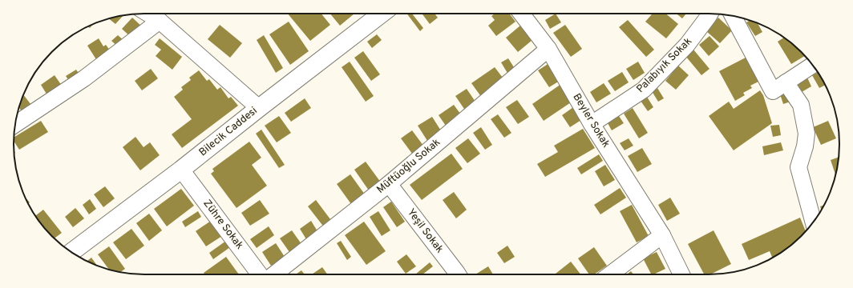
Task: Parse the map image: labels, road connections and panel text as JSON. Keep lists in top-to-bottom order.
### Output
{
  "streets": {
    "main road": ["Bilecik Caddesi"],
    "street": [
      "Palabıyık Sokak",
      "Beyler Sokak",
      "Müftüoğlu Sokak",
      "Zühre Sokak",
      "Yeşil Sokak"
    ]
  },
  "crossings": [
    ["Palabıyık Sokak", "Beyler Sokak"],
    ["Beyler Sokak", "Müftüoğlu Sokak"],
    ["Bilecik Caddesi", "Zühre Sokak"],
    ["Müftüoğlu Sokak", "Yeşil Sokak"]
  ]
}
